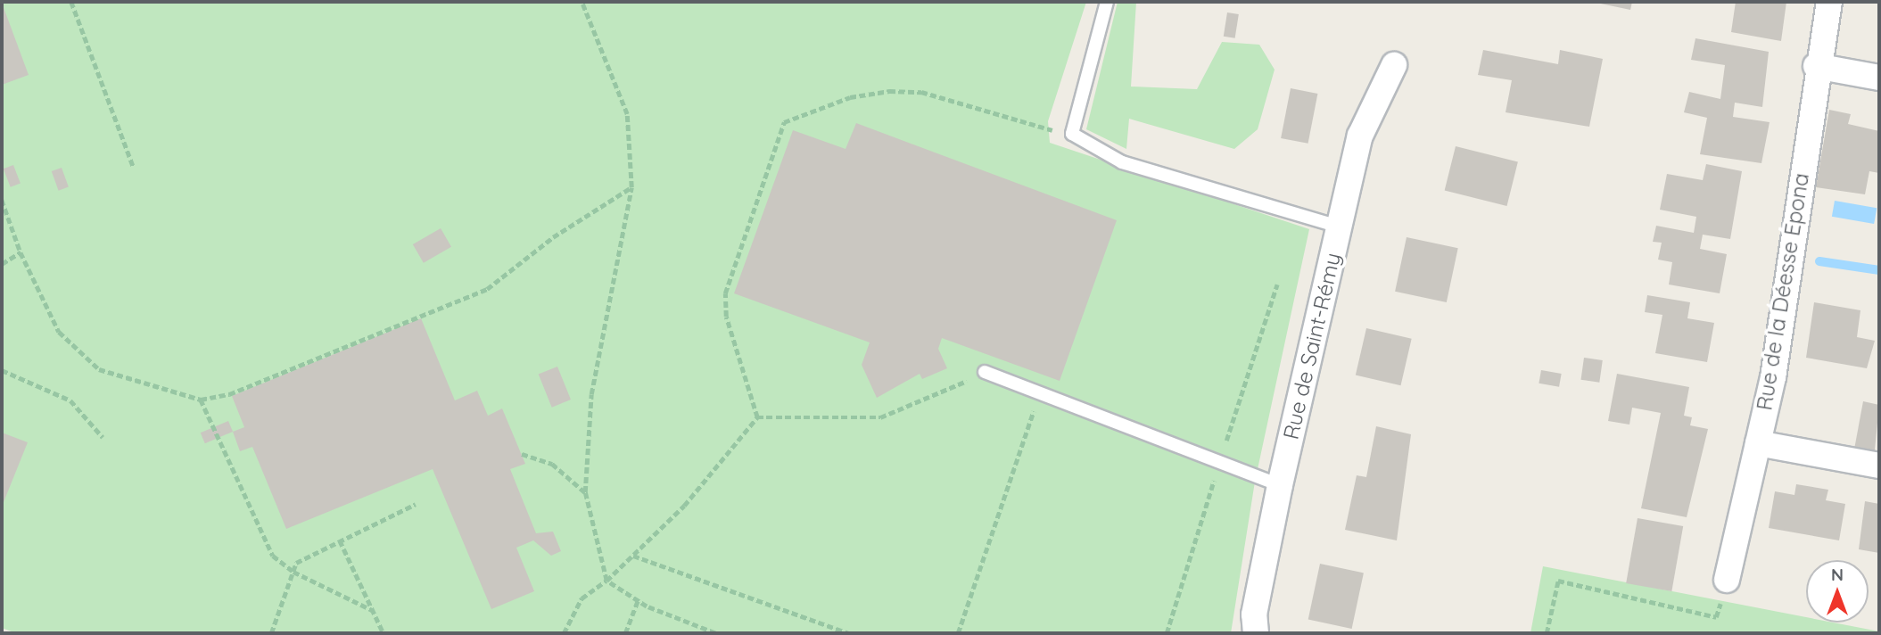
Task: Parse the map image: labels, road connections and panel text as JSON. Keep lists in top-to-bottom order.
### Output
{
  "streets": {
    "street": ["Rue de la Déesse Epona", "Rue de Saint-Rémy"]
  },
  "north": "top"
}
